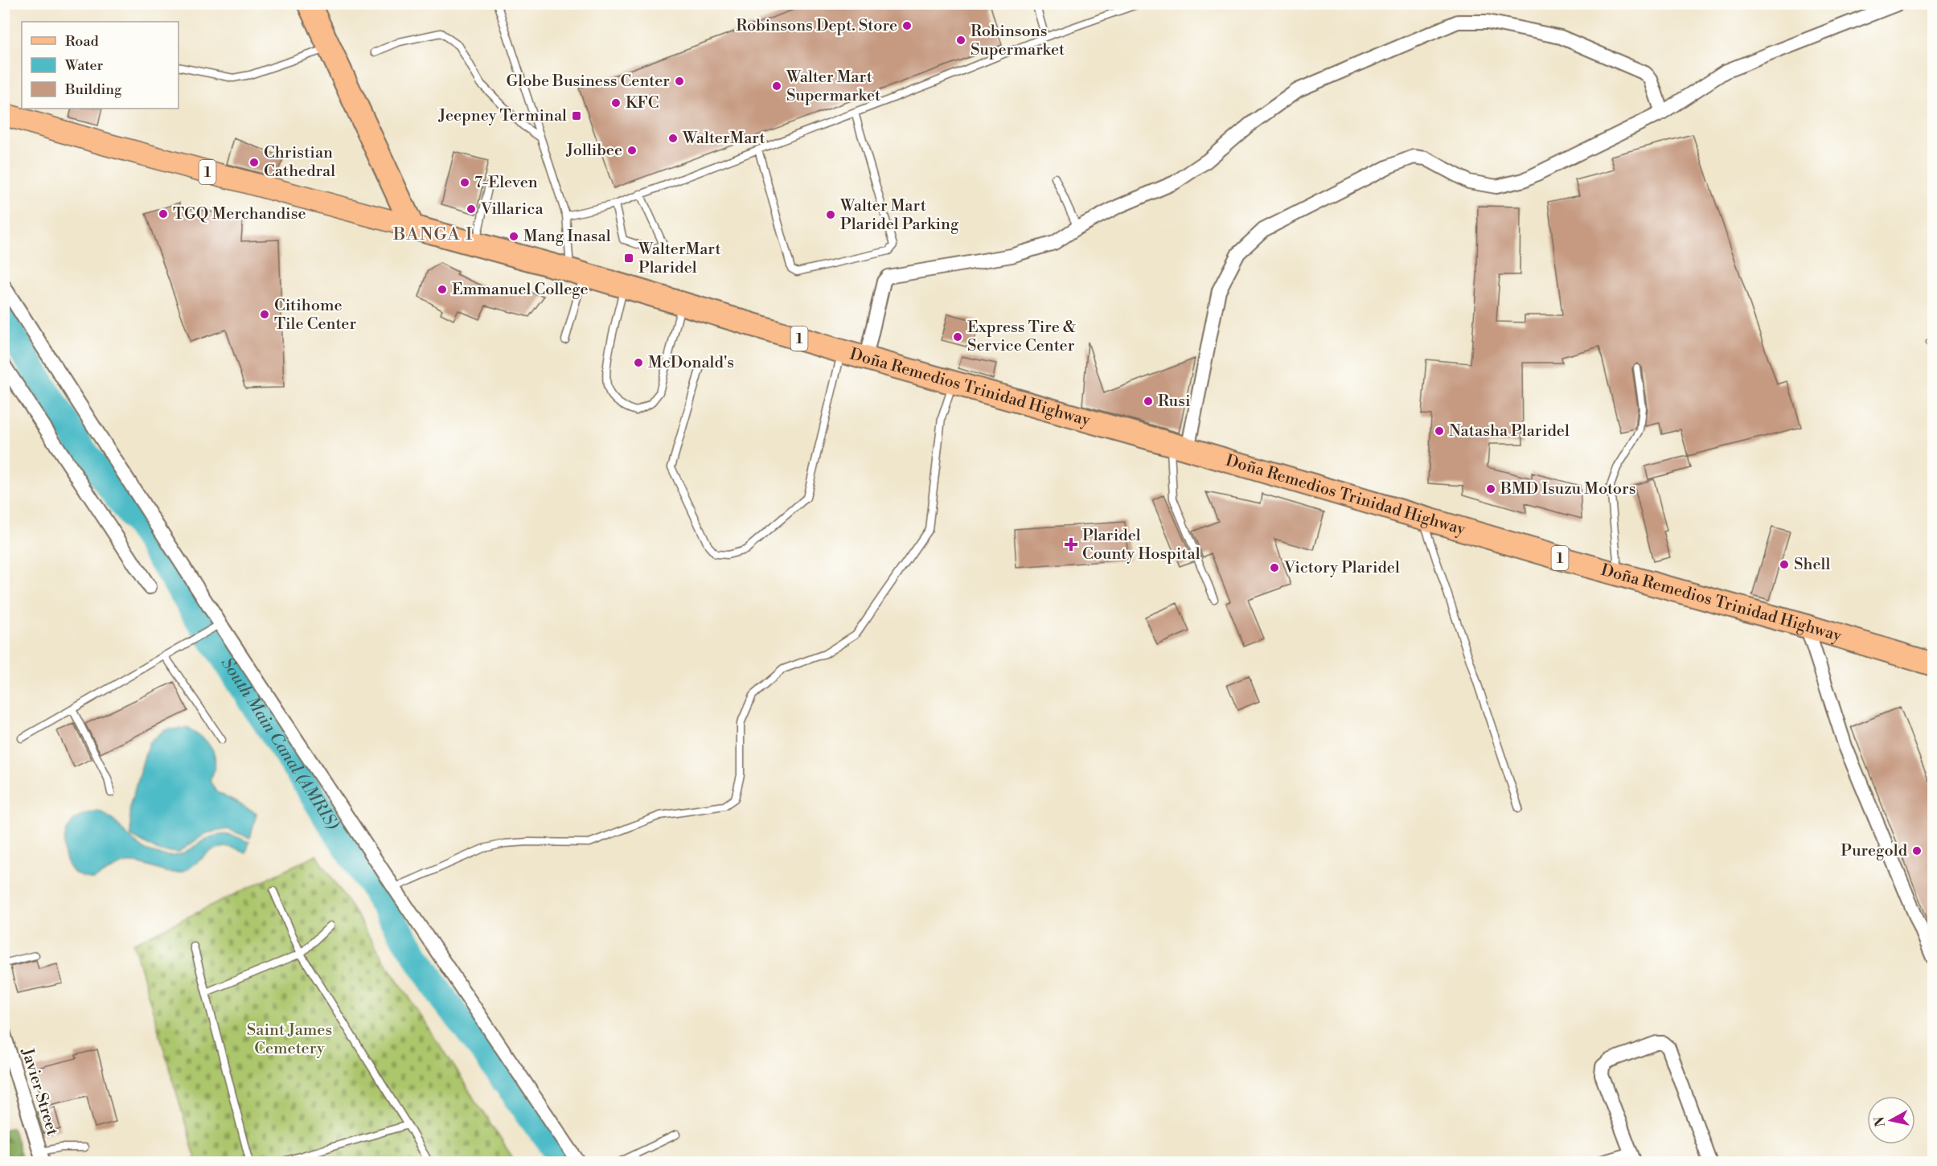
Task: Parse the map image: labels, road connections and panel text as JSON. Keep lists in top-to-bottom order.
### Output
{
  "streets": {
    "highway": ["1", "Doña Remedios Trinidad Highway"],
    "street": ["Javier Street"]
  },
  "districts": ["BANGA I"],
  "water": ["South Main Canal (AMRIS)"],
  "parks": ["Saint James Cemetery"],
  "places": {
    "other": [
      "Robinsons Dept. Store",
      "Robinsons Supermarket",
      "Globe Business Center",
      "Walter Mart Supermarket",
      "KFC",
      "WalterMart",
      "Jollibee",
      "Christian Cathedral",
      "7-Eleven",
      "Villarica",
      "TGQ Merchandise",
      "Walter Mart Plaridel Parking",
      "Mang Inasal",
      "Emmanuel College",
      "Citihome Tile Center",
      "Express Tire & Service Center",
      "McDonald's",
      "Rusi",
      "Natasha Plaridel",
      "BMD Isuzu Motors",
      "Shell",
      "Victory Plaridel",
      "Puregold"
    ],
    "transit": ["Jeepney Terminal", "WalterMart Plaridel"],
    "health": ["Plaridel County Hospital"]
  },
  "legend": ["Road", "Water", "Building"],
  "north": "left"
}
